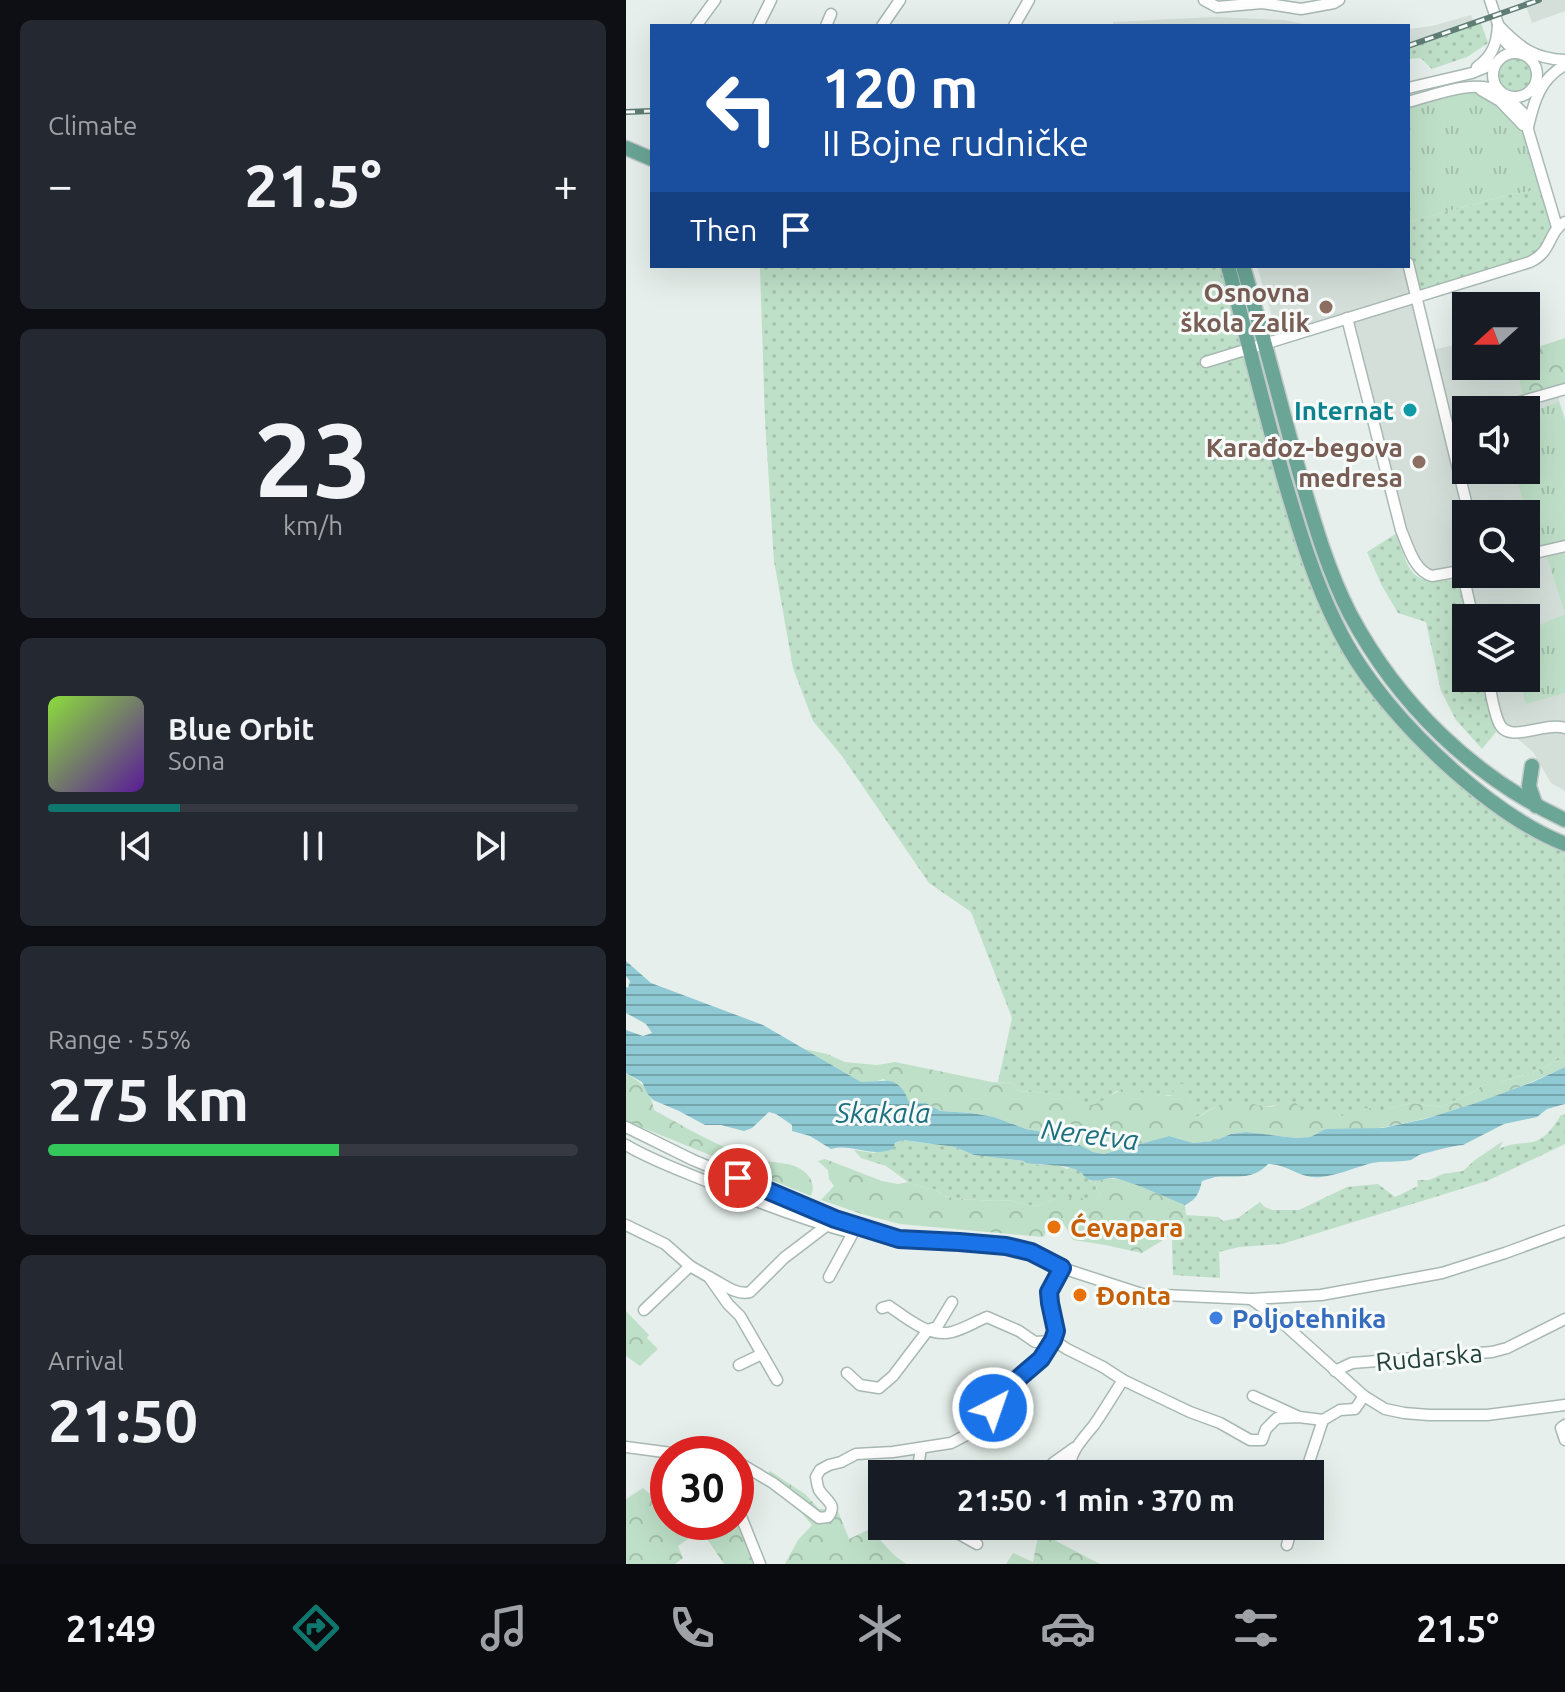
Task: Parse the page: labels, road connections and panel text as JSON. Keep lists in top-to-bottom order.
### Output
{
  "streets": {
    "street": ["Rudarska"]
  },
  "water": ["Skakala", "Neretva"],
  "places": [
    "Osnovna škola Zalik",
    "Internat",
    "Karađoz-begova medresa",
    "Ćevapara",
    "Đonta",
    "Poljotehnika"
  ],
  "north": "left",
  "page": {
    "tile": [
      "Climate",
      ["23", "km/h"],
      ["Range · 55%", "275 km"],
      ["Arrival", "21:50"]
    ],
    "turn": ["120 m", "II Bojne rudničke"],
    "heat": ["−", "21.5°", "+"],
    "then": "Then",
    "song": ["Blue Orbit", "Sona"],
    "limit": "30",
    "trip": "21:50 · 1 min · 370 m",
    "tabs": ["21:49", "21.5°"]
  }
}
